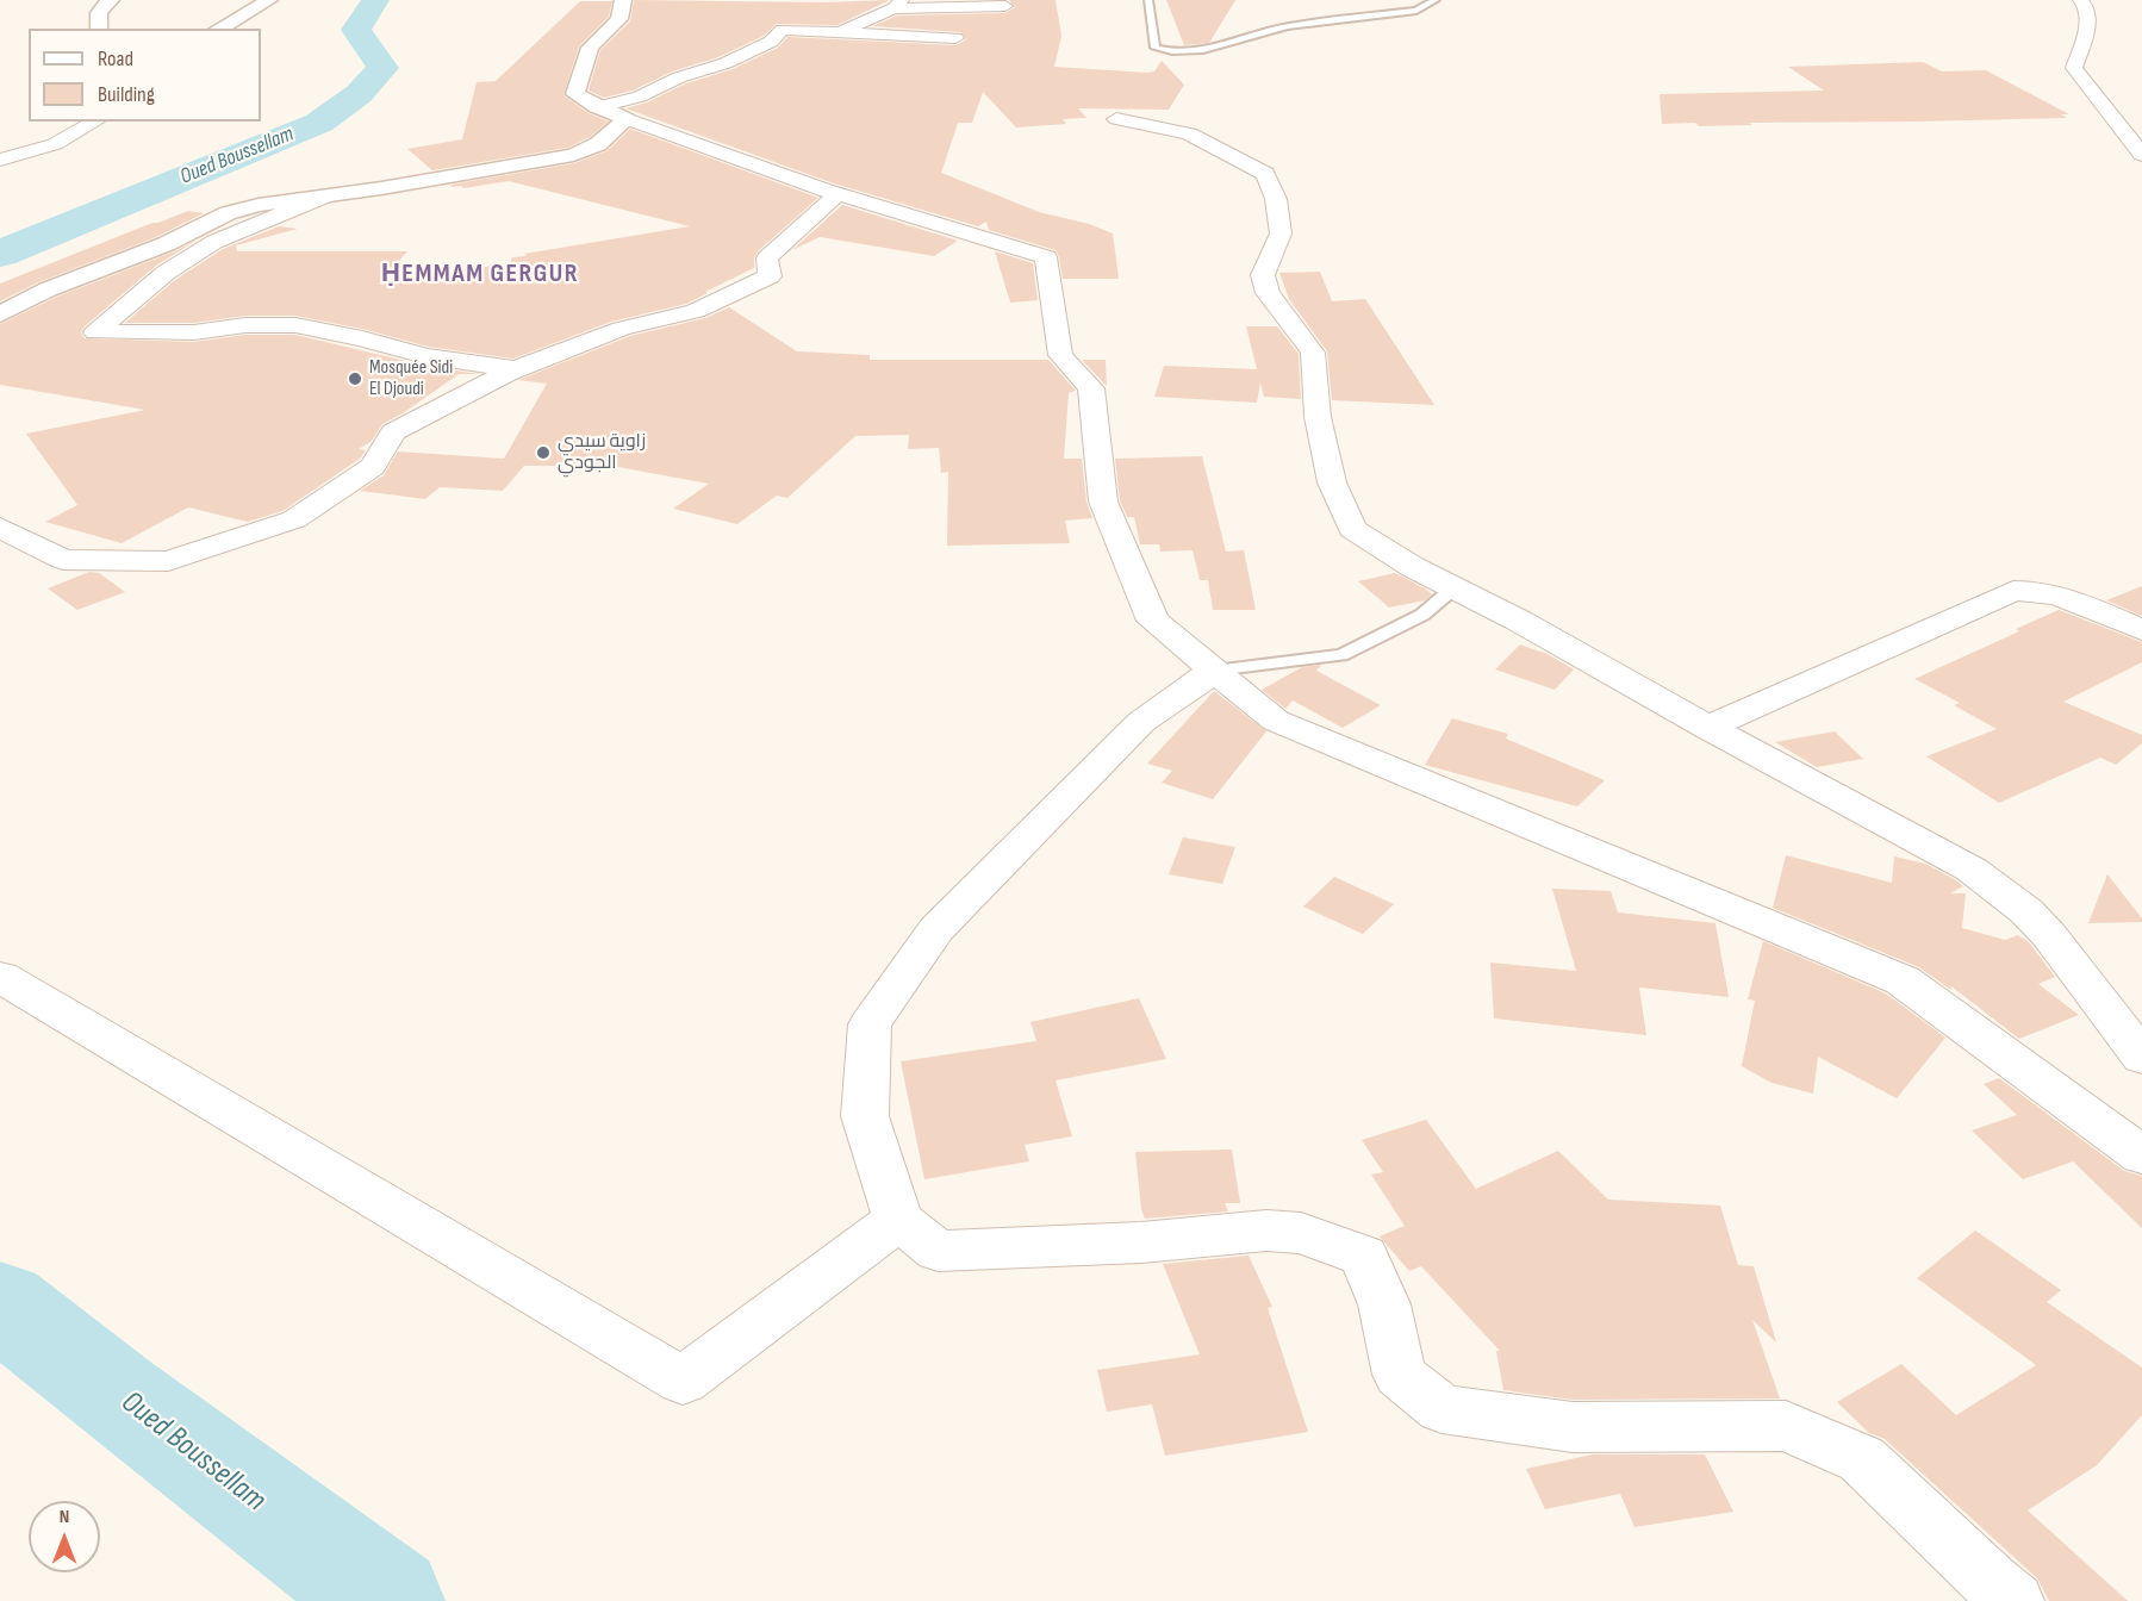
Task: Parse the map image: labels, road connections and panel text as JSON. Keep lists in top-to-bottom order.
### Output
{
  "districts": ["ḤEMMAM GERGUR"],
  "water": ["Oued Boussellam"],
  "places": ["Mosquée Sidi El Djoudi", "زاوية سيدي الجودي"],
  "legend": ["Road", "Building"],
  "north": "top"
}
